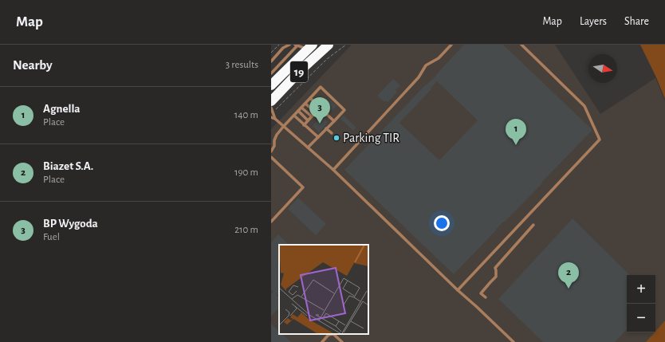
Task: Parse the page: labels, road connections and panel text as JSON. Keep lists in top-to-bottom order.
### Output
{
  "streets": {
    "highway": ["19"]
  },
  "places": ["Parking TIR"],
  "north": "right",
  "page": {
    "header": "Map",
    "nav": ["Map", "Layers", "Share"],
    "heading": ["Nearby", "3 results"],
    "list": [
      {
        "mark": "1",
        "name": "Agnella",
        "note": "Place",
        "value": "140 m"
      },
      {
        "mark": "2",
        "name": "Biazet S.A.",
        "note": "Place",
        "value": "190 m"
      },
      {
        "mark": "3",
        "name": "BP Wygoda",
        "note": "Fuel",
        "value": "210 m"
      }
    ],
    "pins": ["3", "1", "2"],
    "map_buttons": ["+", "−"]
  }
}
